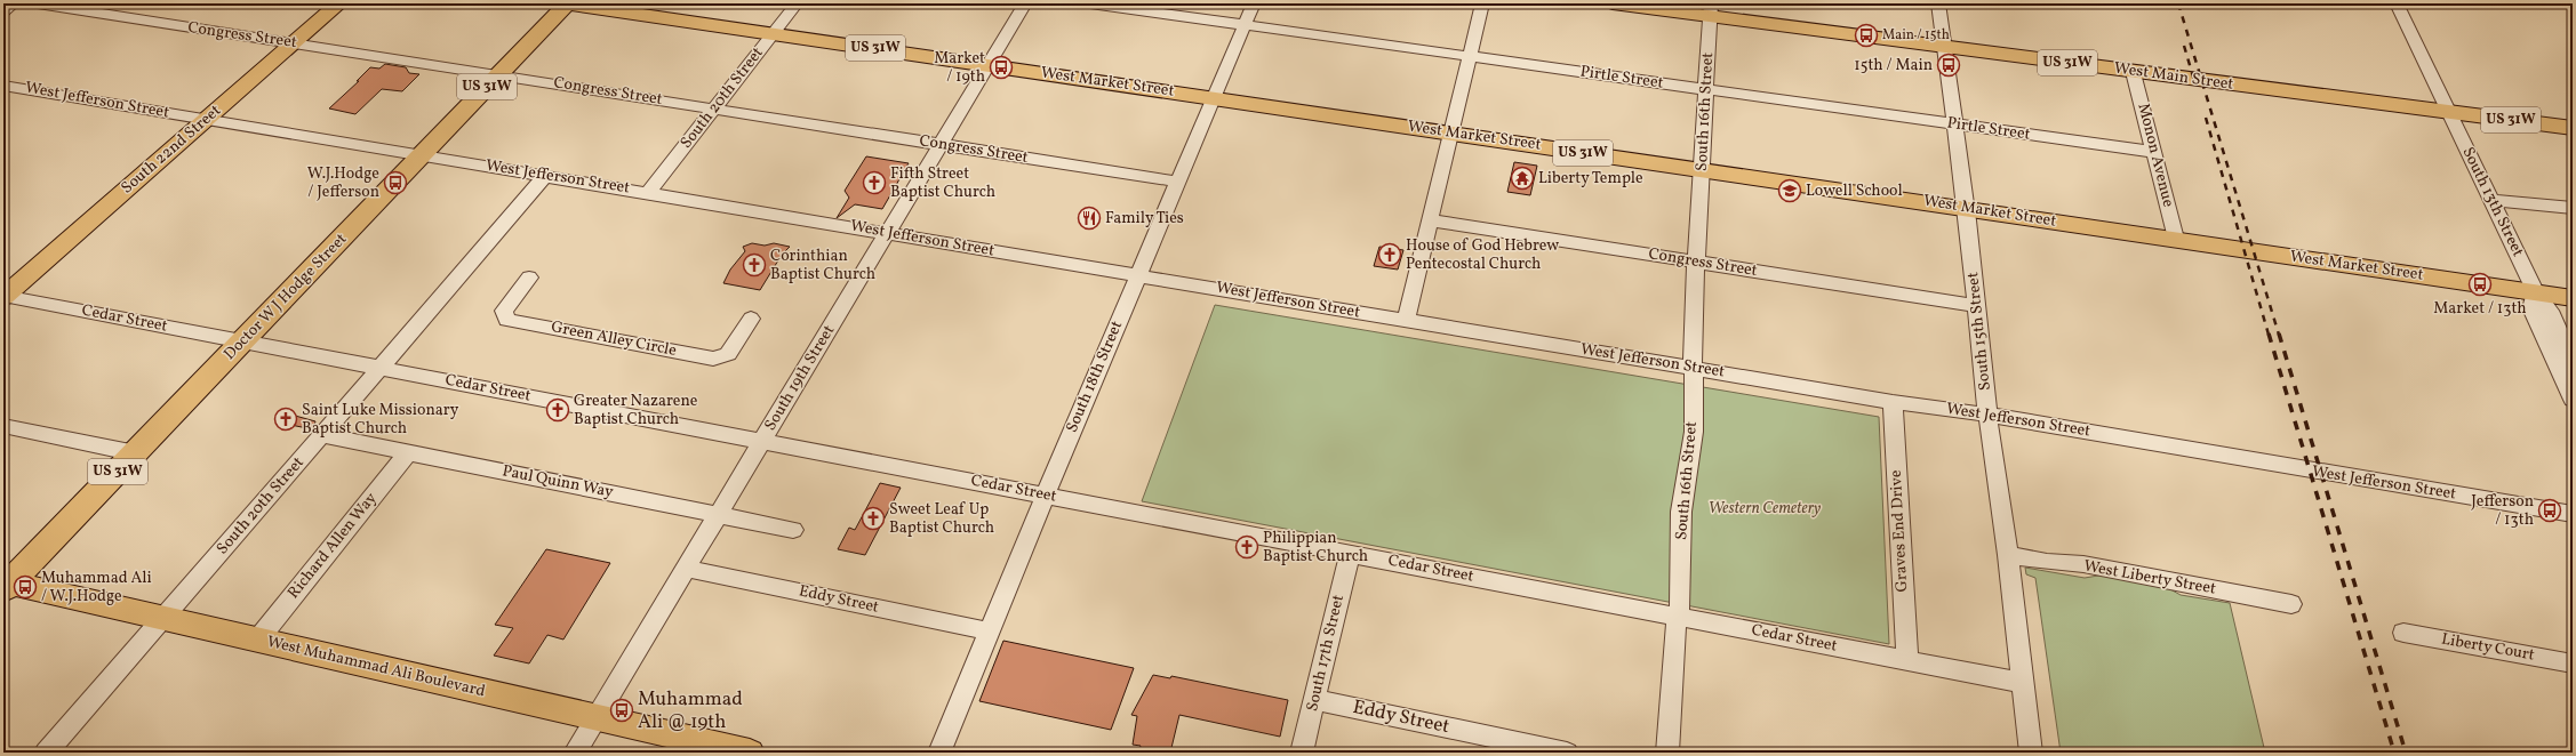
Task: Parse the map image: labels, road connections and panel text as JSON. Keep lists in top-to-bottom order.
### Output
{
  "streets": {
    "main road": [
      "US 31W",
      "West Main Street",
      "West Market Street",
      "South 22nd Street",
      "Doctor W J Hodge Street",
      "West Muhammad Ali Boulevard"
    ],
    "street": [
      "Congress Street",
      "Pirtle Street",
      "South 20th Street",
      "West Jefferson Street",
      "South 16th Street",
      "Monon Avenue",
      "South 13th Street",
      "Cedar Street",
      "South 15th Street",
      "Green Alley Circle",
      "South 18th Street",
      "South 19th Street",
      "Paul Quinn Way",
      "Graves End Drive",
      "Richard Allen Way",
      "West Liberty Street",
      "Eddy Street",
      "Liberty Court",
      "South 17th Street"
    ]
  },
  "crossings": [
    ["Congress Street", "South 20th Street"],
    ["Congress Street", "South 16th Street"],
    ["Congress Street", "South 22nd Street"],
    ["Congress Street", "Doctor W J Hodge Street"],
    ["Congress Street", "South 15th Street"],
    ["Congress Street", "South 18th Street"],
    ["Congress Street", "South 19th Street"],
    ["West Main Street", "South 16th Street"],
    ["West Main Street", "Monon Avenue"],
    ["West Main Street", "South 13th Street"],
    ["West Main Street", "South 15th Street"],
    ["Pirtle Street", "South 16th Street"],
    ["Pirtle Street", "Monon Avenue"],
    ["Pirtle Street", "South 15th Street"],
    ["Pirtle Street", "South 18th Street"],
    ["West Market Street", "South 20th Street"],
    ["West Market Street", "South 16th Street"],
    ["West Market Street", "Monon Avenue"],
    ["West Market Street", "South 13th Street"],
    ["West Market Street", "Doctor W J Hodge Street"],
    ["West Market Street", "South 15th Street"],
    ["West Market Street", "South 18th Street"],
    ["West Market Street", "South 19th Street"],
    ["South 20th Street", "West Jefferson Street"],
    ["South 20th Street", "Cedar Street"],
    ["South 20th Street", "Paul Quinn Way"],
    ["South 20th Street", "West Muhammad Ali Boulevard"],
    ["West Jefferson Street", "South 16th Street"],
    ["West Jefferson Street", "South 22nd Street"],
    ["West Jefferson Street", "Doctor W J Hodge Street"],
    ["West Jefferson Street", "South 15th Street"],
    ["West Jefferson Street", "South 18th Street"],
    ["West Jefferson Street", "South 19th Street"],
    ["West Jefferson Street", "Graves End Drive"],
    ["South 16th Street", "Cedar Street"],
    ["South 22nd Street", "Cedar Street"],
    ["Doctor W J Hodge Street", "Cedar Street"],
    ["Doctor W J Hodge Street", "West Muhammad Ali Boulevard"],
    ["Cedar Street", "South 15th Street"],
    ["Cedar Street", "South 18th Street"],
    ["Cedar Street", "South 19th Street"],
    ["Cedar Street", "Graves End Drive"],
    ["Cedar Street", "South 17th Street"],
    ["South 15th Street", "West Liberty Street"],
    ["South 18th Street", "Eddy Street"],
    ["South 19th Street", "Paul Quinn Way"],
    ["South 19th Street", "Eddy Street"],
    ["South 19th Street", "West Muhammad Ali Boulevard"],
    ["Paul Quinn Way", "Richard Allen Way"],
    ["Richard Allen Way", "West Muhammad Ali Boulevard"],
    ["Eddy Street", "South 17th Street"]
  ],
  "parks": ["Western Cemetery"],
  "places": {
    "bus stop": [
      "Main / 15th",
      "15th / Main",
      "Market / 19th",
      "W.J.Hodge / Jefferson",
      "Market / 13th",
      "Jefferson / 13th",
      "Muhammad Ali / W.J.Hodge",
      "Muhammad Ali @ 19th"
    ],
    "temple": ["Liberty Temple"],
    "church": [
      "Fifth Street Baptist Church",
      "House of God Hebrew Pentecostal Church",
      "Corinthian Baptist Church",
      "Greater Nazarene Baptist Church",
      "Saint Luke Missionary Baptist Church",
      "Sweet Leaf Up Baptist Church",
      "Philippian Baptist Church"
    ],
    "school or university": ["Lowell School"],
    "restaurant": ["Family Ties"]
  }
}
